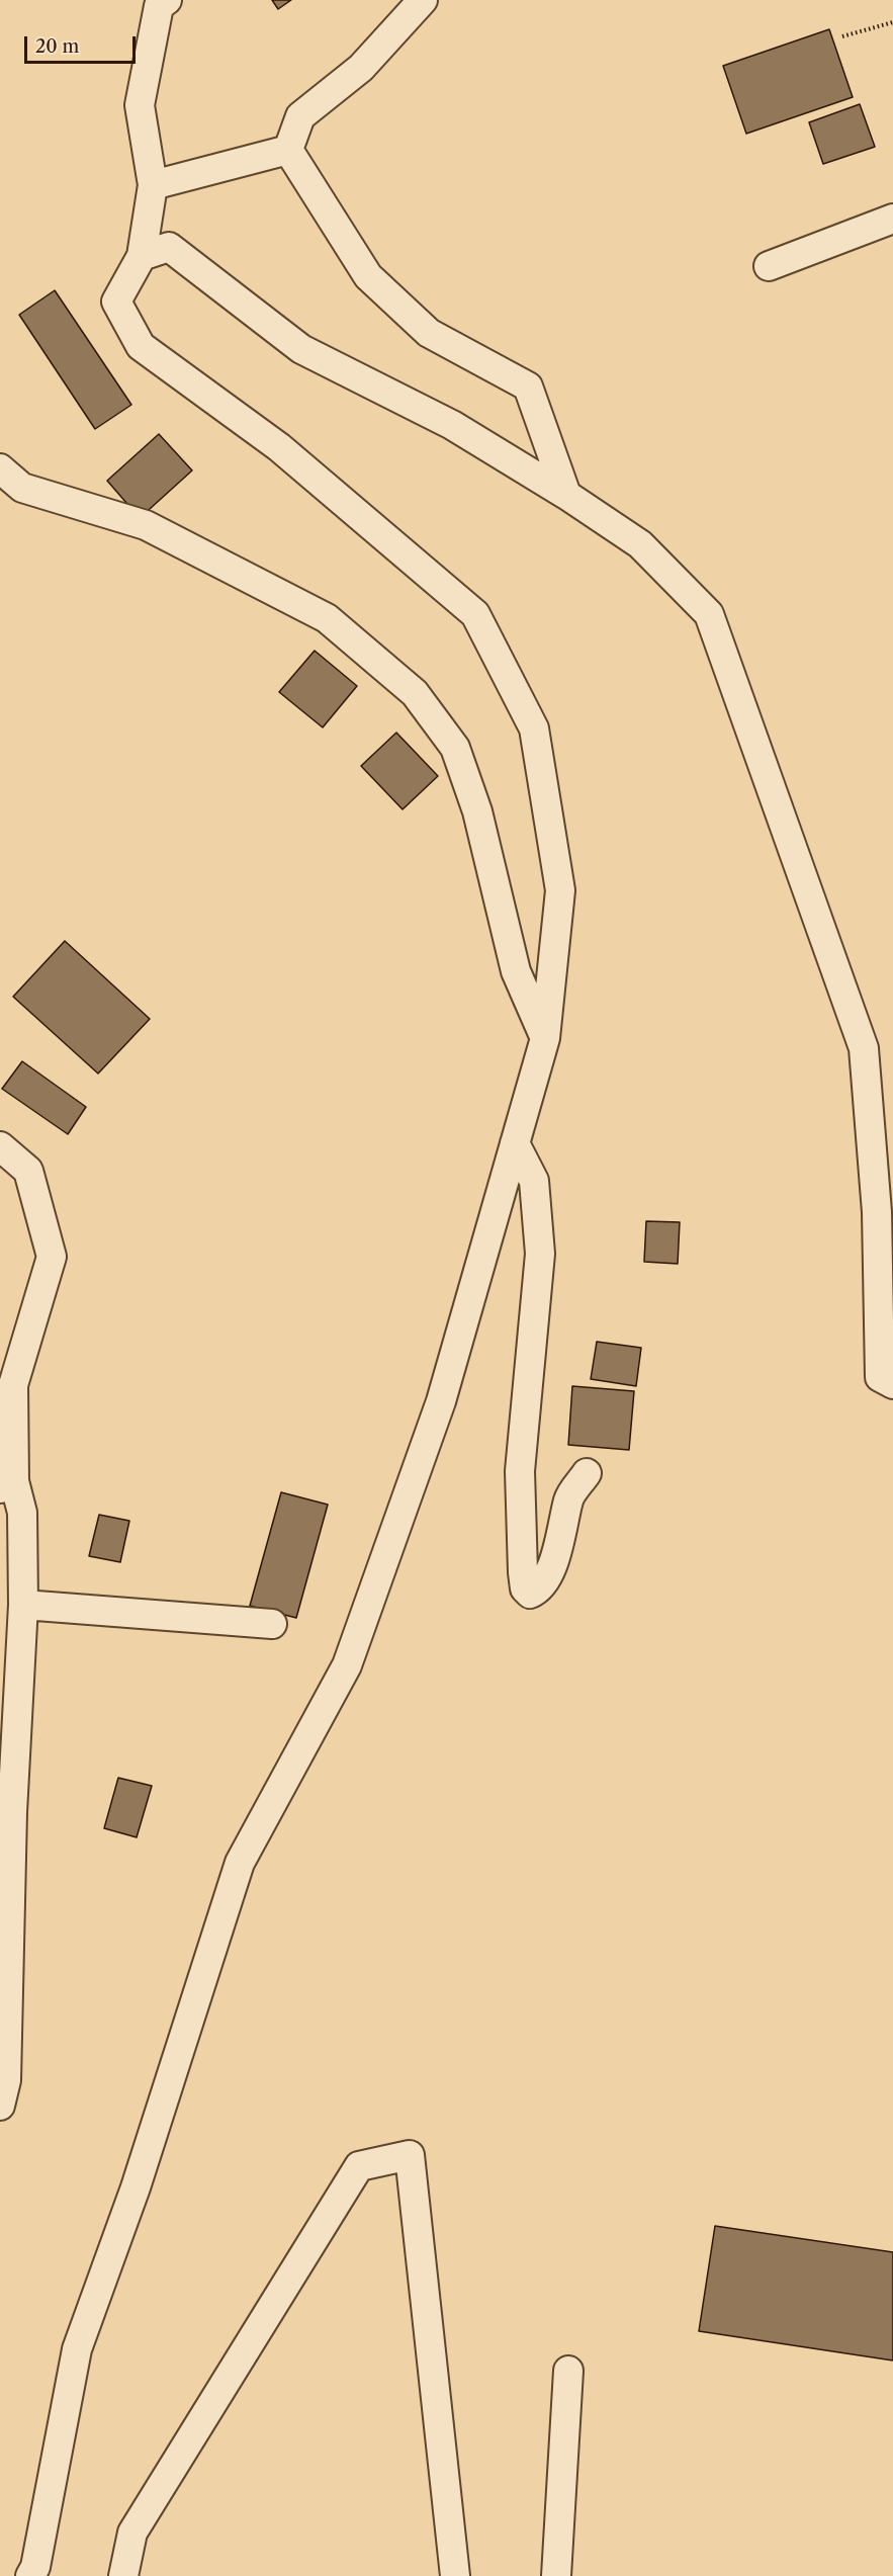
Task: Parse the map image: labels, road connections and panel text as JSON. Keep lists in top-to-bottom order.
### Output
{
  "scale_bar": "20 m"
}
